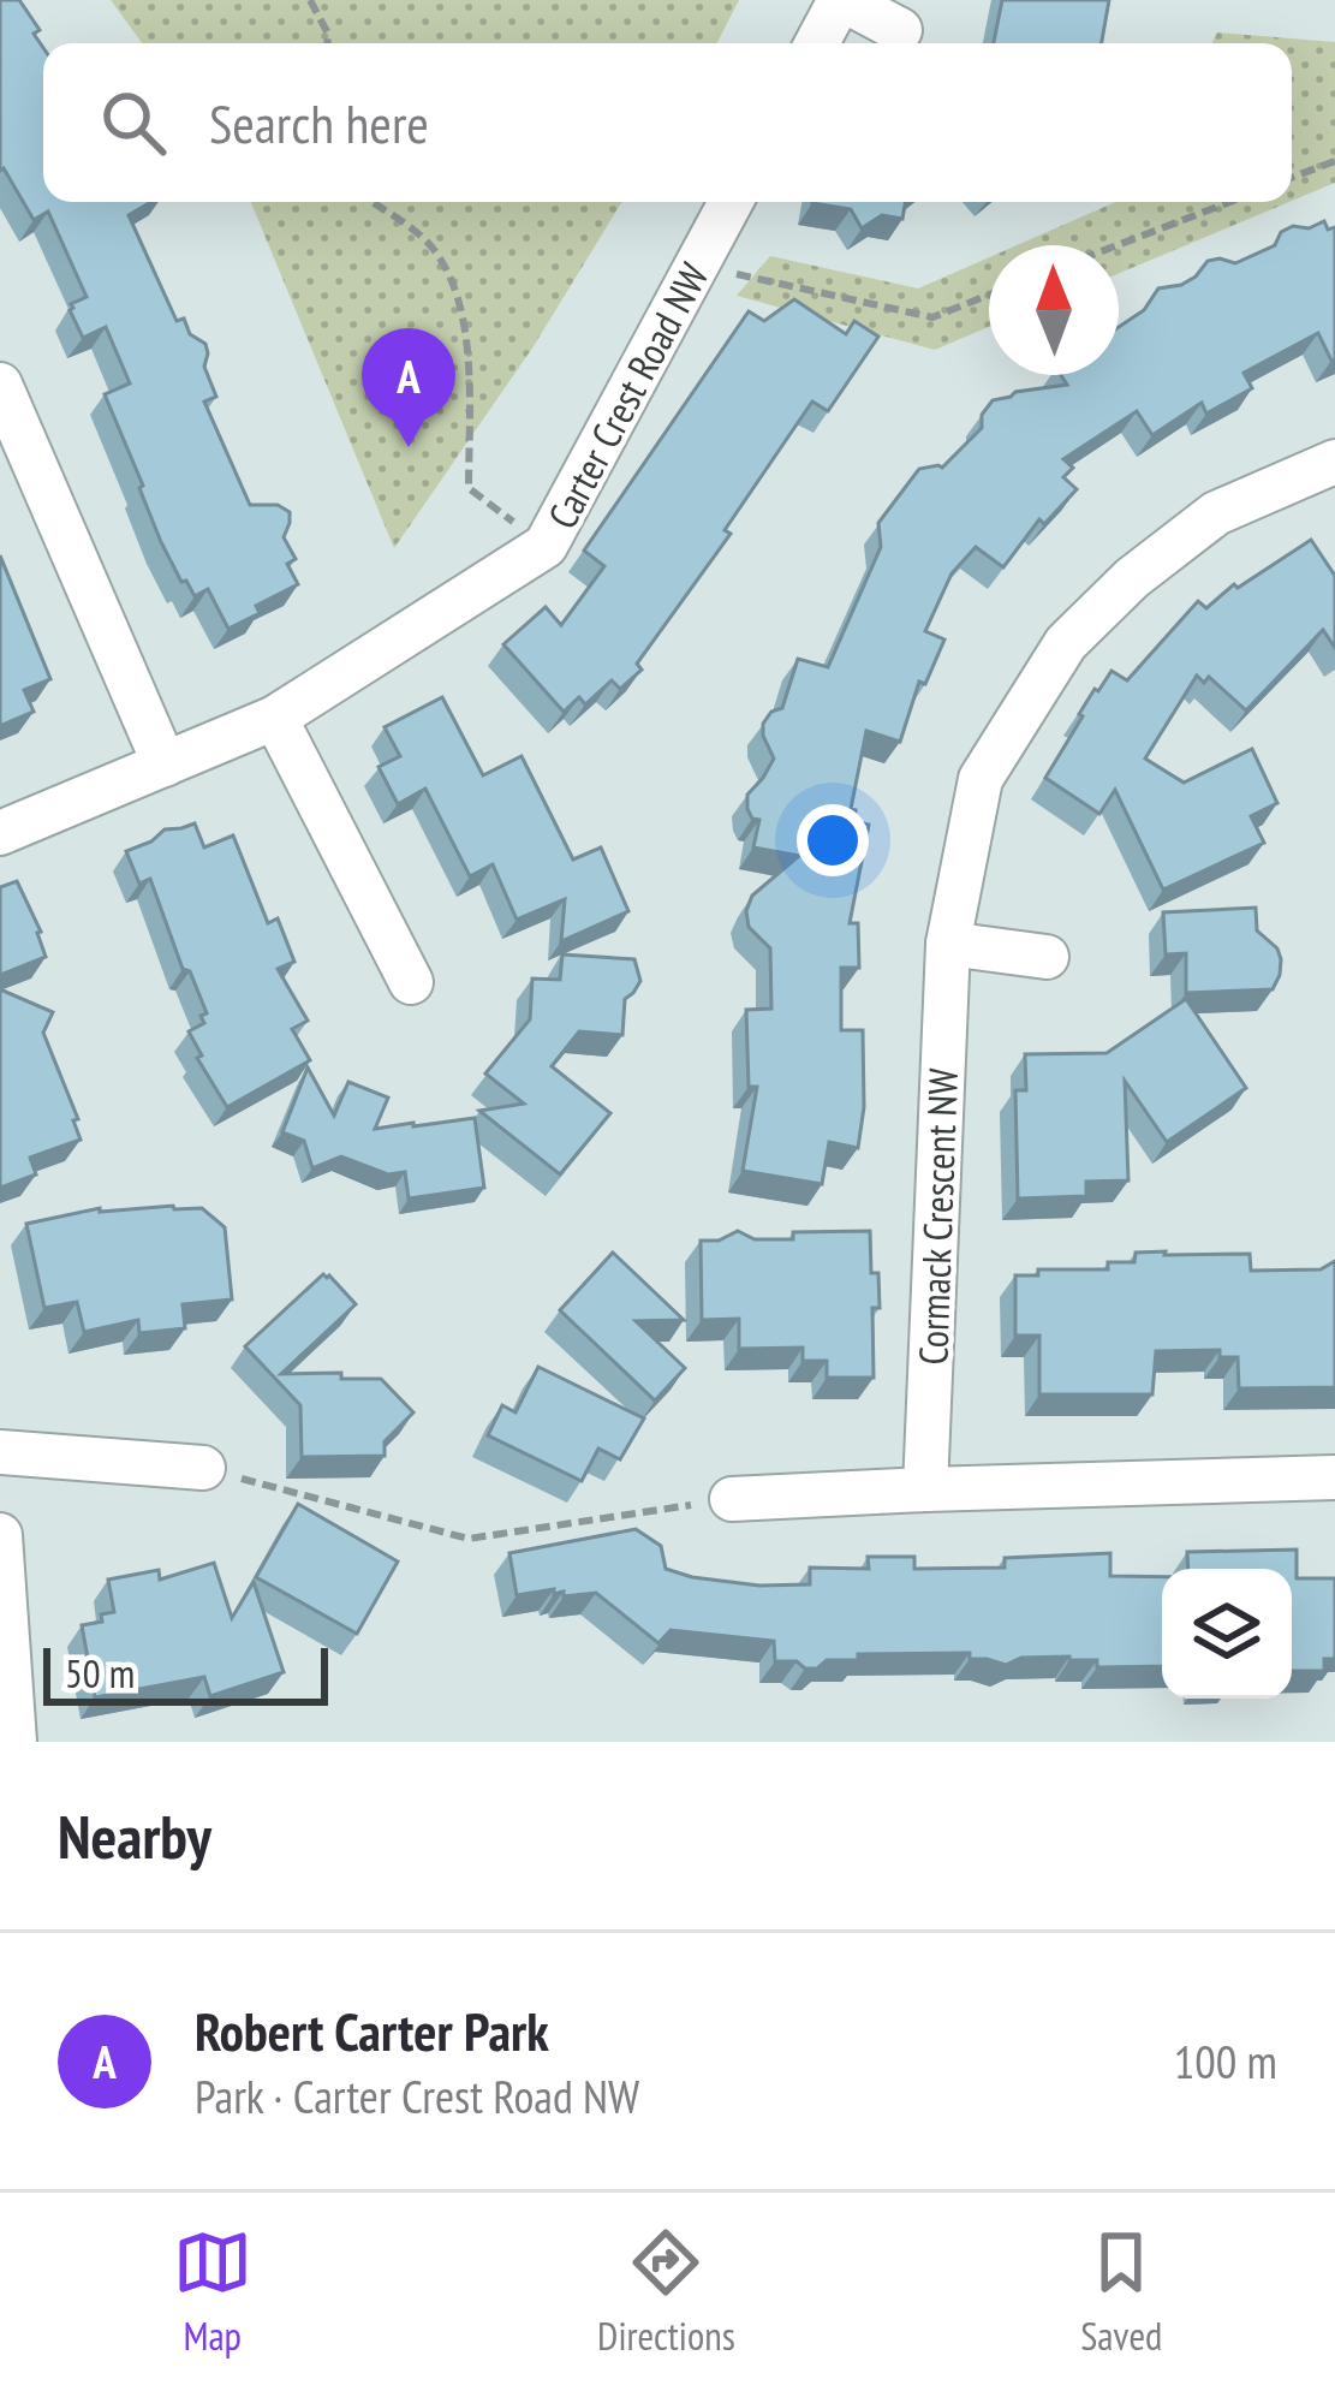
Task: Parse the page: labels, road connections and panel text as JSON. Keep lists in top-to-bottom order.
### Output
{
  "streets": {
    "street": ["Carter Crest Road NW", "Cormack Crescent NW"]
  },
  "scale_bar": "50 m",
  "north": "top",
  "page": {
    "search": "Search here",
    "pins": "A",
    "scale": "50 m",
    "heading": "Nearby",
    "list": [
      {
        "mark": "A",
        "name": "Robert Carter Park",
        "note": "Park · Carter Crest Road NW",
        "value": "100 m"
      }
    ],
    "nav": ["Map", "Directions", "Saved"]
  }
}
